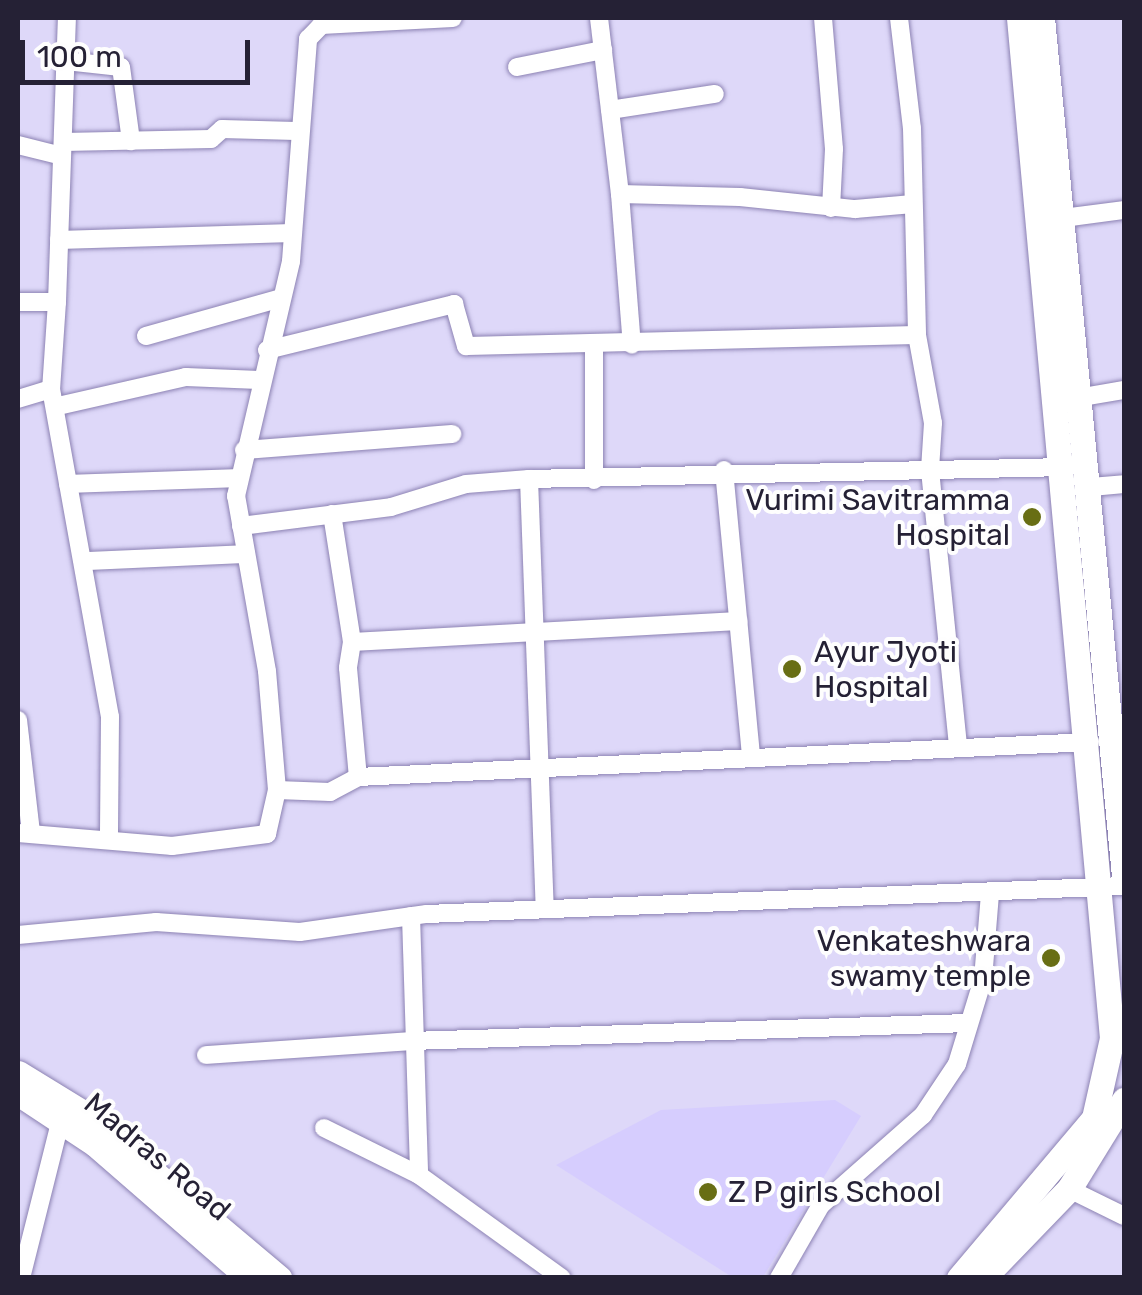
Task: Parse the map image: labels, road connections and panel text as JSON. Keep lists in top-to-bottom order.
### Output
{
  "streets": {
    "main road": ["Madras Road"]
  },
  "places": [
    "Vurimi Savitramma Hospital",
    "Ayur Jyoti Hospital",
    "Venkateshwara swamy temple",
    "Z P girls School"
  ],
  "scale_bar": "100 m"
}
